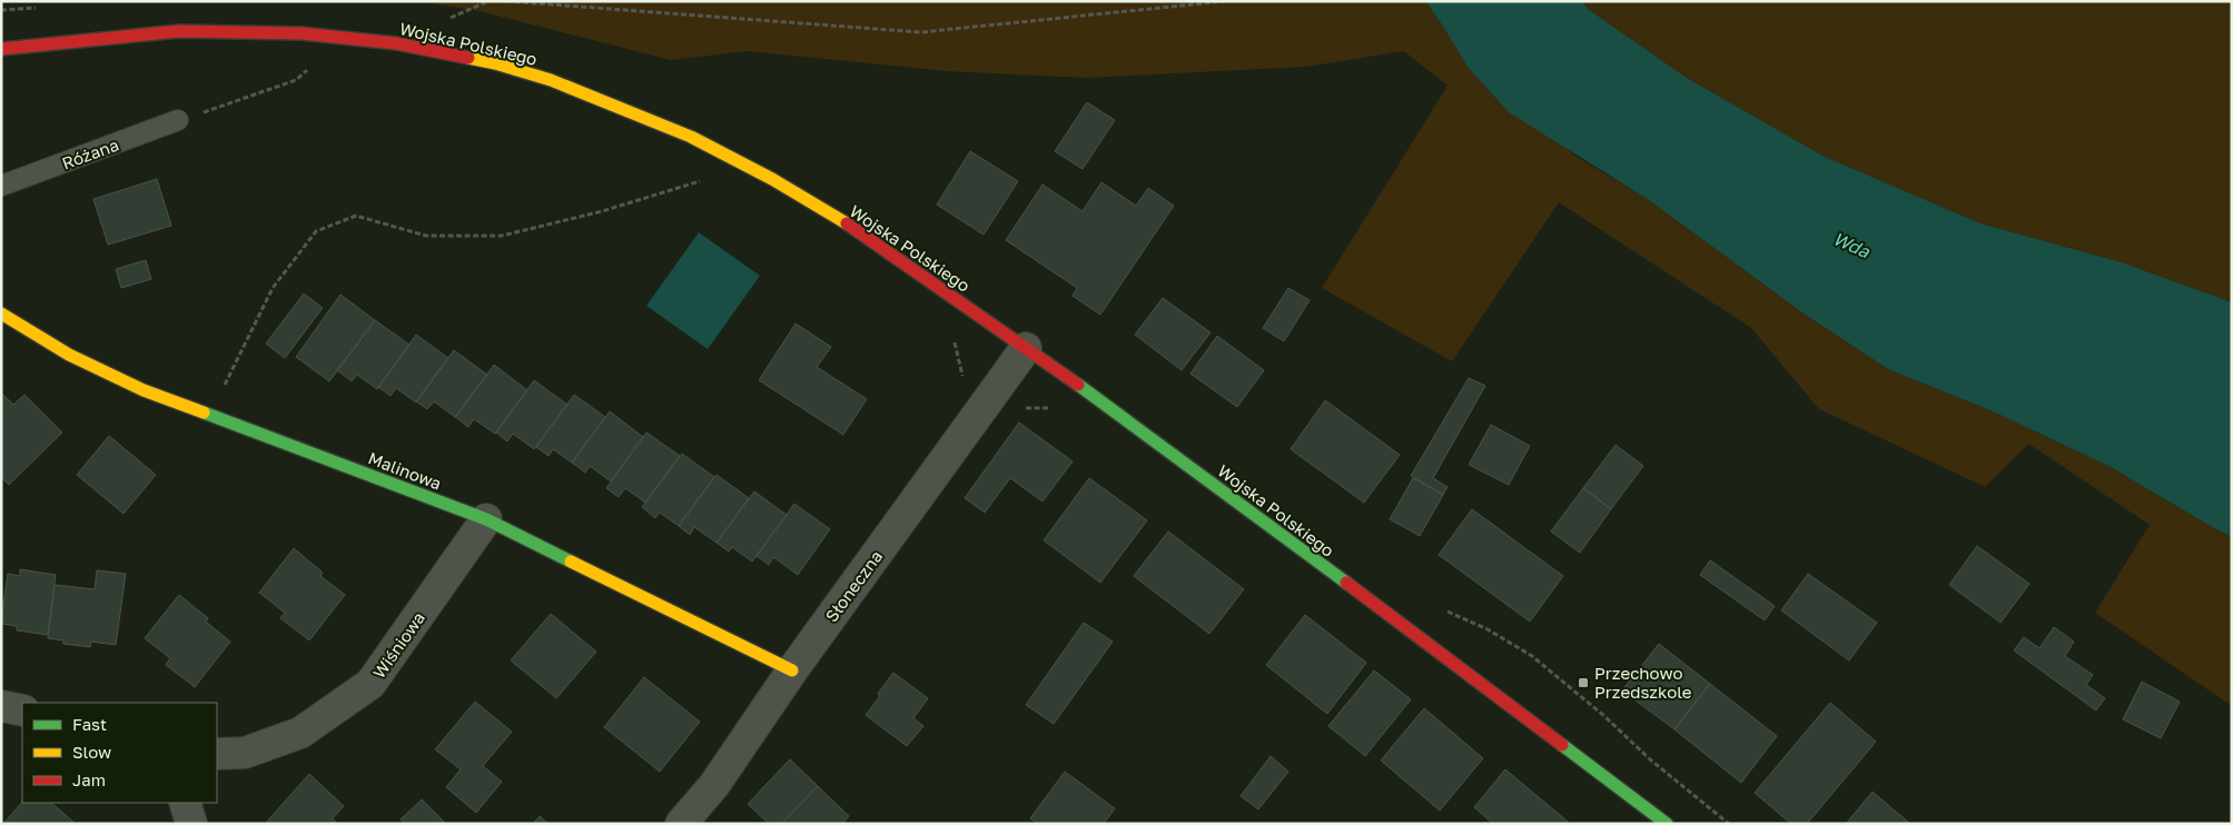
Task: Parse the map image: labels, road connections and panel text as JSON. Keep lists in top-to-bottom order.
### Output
{
  "streets": {
    "street": [
      "Wojska Polskiego",
      "Malinowa",
      "Słoneczna",
      "Wiśniowa"
    ],
    "lane": ["Różana"]
  },
  "crossings": [
    ["Wojska Polskiego", "Słoneczna"],
    ["Malinowa", "Słoneczna"],
    ["Malinowa", "Wiśniowa"]
  ],
  "water": ["Wda"],
  "places": {
    "transit": ["Przechowo Przedszkole"]
  },
  "legend": ["Fast", "Slow", "Jam"]
}
